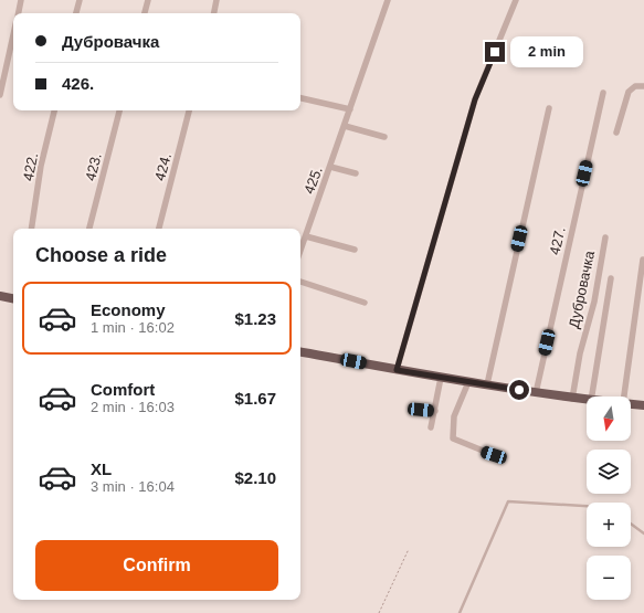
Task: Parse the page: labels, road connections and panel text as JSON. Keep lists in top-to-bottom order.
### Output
{
  "streets": {
    "street": [
      "422.",
      "423.",
      "424.",
      "425.",
      "427.",
      "Дубровачка"
    ]
  },
  "north": "bottom",
  "page": {
    "banner": ["Дубровачка", "426."],
    "bubble": "2 min",
    "heading": "Choose a ride",
    "list": [
      {
        "name": "Economy",
        "note": "1 min · 16:02",
        "value": "$1.23"
      },
      {
        "name": "Comfort",
        "note": "2 min · 16:03",
        "value": "$1.67"
      },
      {
        "name": "XL",
        "note": "3 min · 16:04",
        "value": "$2.10"
      }
    ],
    "map_buttons": ["+", "−"],
    "buttons": "Confirm"
  }
}
